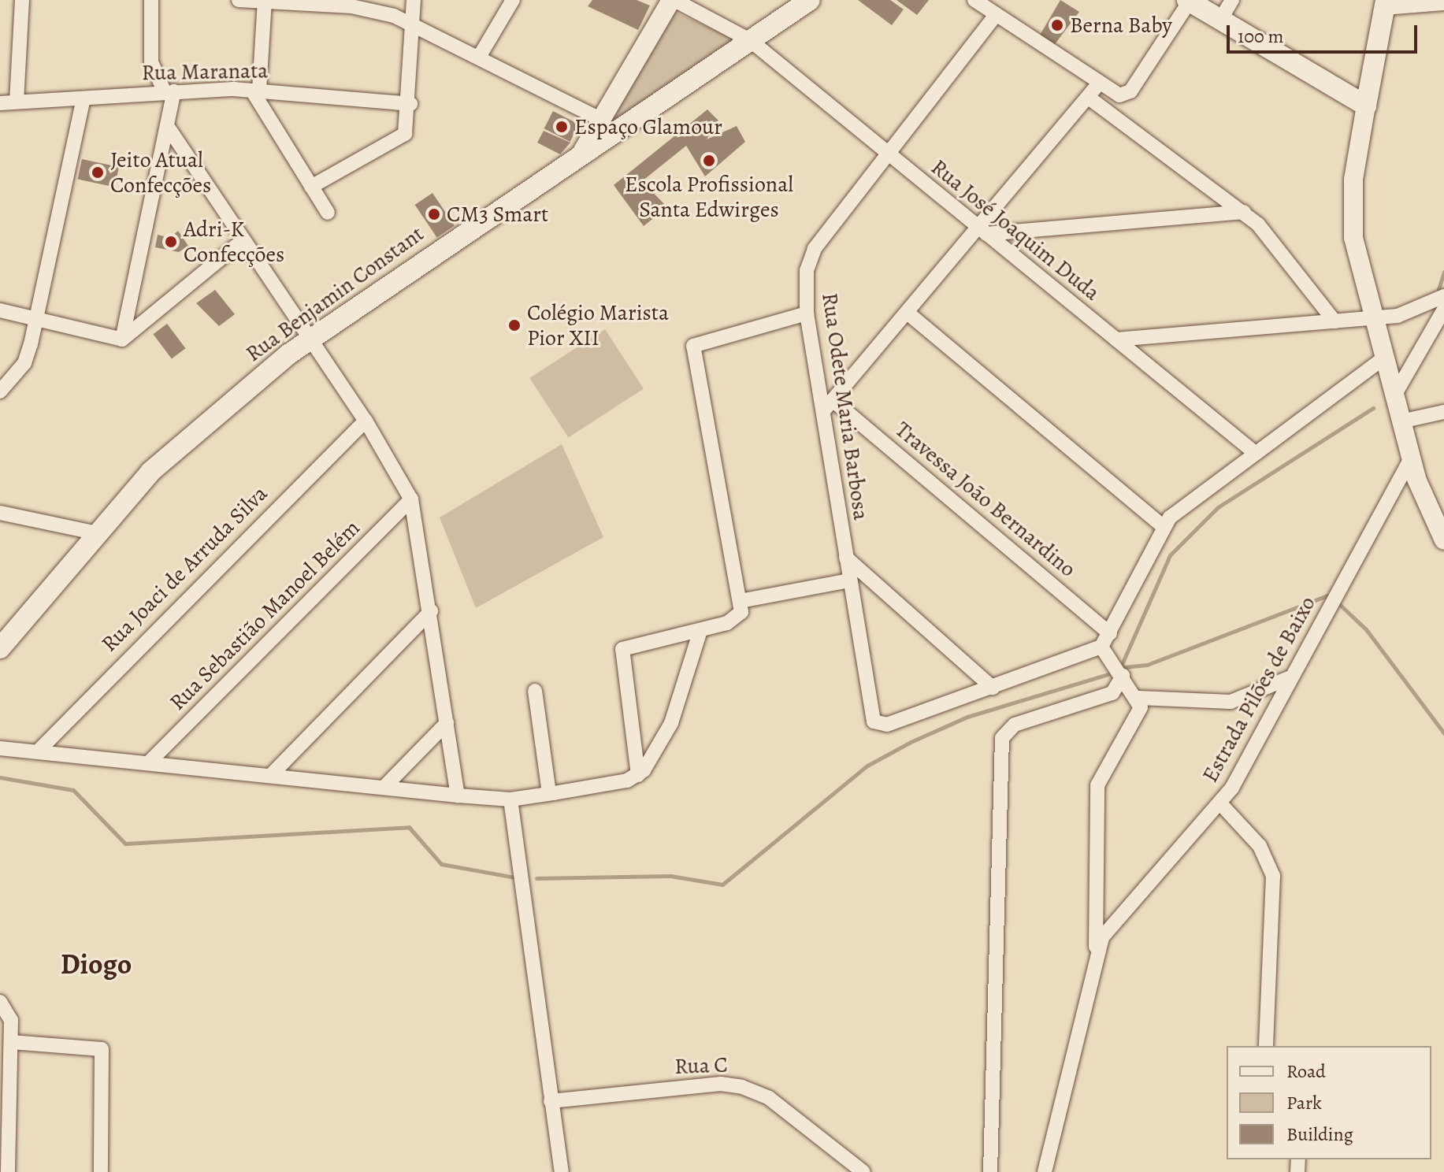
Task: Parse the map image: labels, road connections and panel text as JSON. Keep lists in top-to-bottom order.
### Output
{
  "streets": {
    "main road": ["Rua Benjamin Constant"],
    "street": [
      "Rua Maranata",
      "Rua José Joaquim Duda",
      "Rua Odete Maria Barbosa",
      "Travessa João Bernardino",
      "Rua Joaci de Arruda Silva",
      "Rua Sebastião Manoel Belém",
      "Estrada Pilões de Baixo",
      "Rua C"
    ]
  },
  "crossings": [
    ["Rua José Joaquim Duda", "Rua Benjamin Constant"],
    ["Rua José Joaquim Duda", "Rua Odete Maria Barbosa"],
    ["Rua Odete Maria Barbosa", "Travessa João Bernardino"]
  ],
  "districts": ["Diogo"],
  "places": [
    "Berna Baby",
    "Espaço Glamour",
    "Escola Profissional Santa Edwirges",
    "Jeito Atual Confecções",
    "CM3 Smart",
    "Adri-K Confecções",
    "Colégio Marista Pior XII"
  ],
  "legend": ["Road", "Park", "Building"],
  "scale_bar": "100 m"
}
